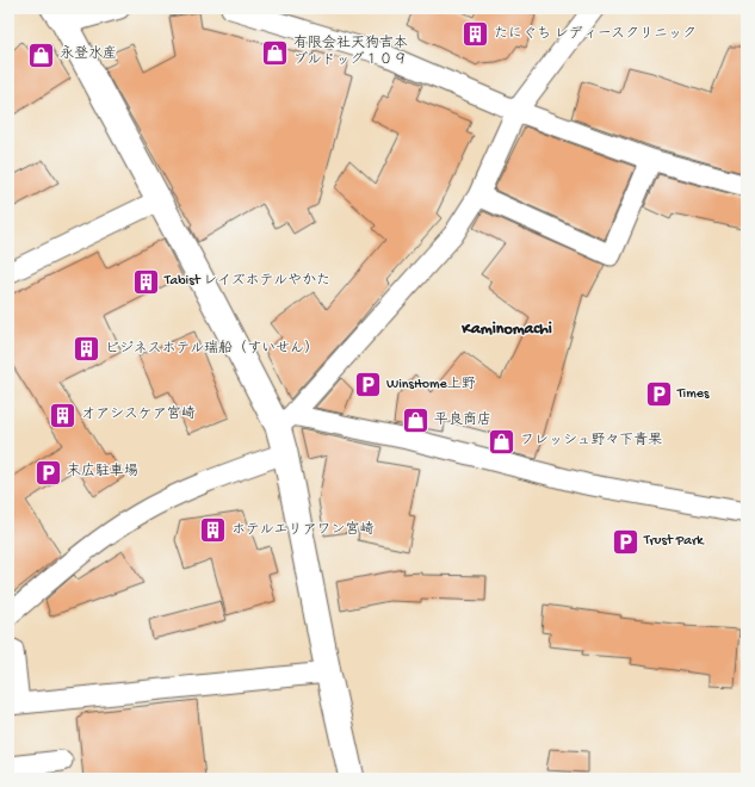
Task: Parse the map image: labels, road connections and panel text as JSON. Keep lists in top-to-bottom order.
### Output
{
  "districts": ["Kaminomachi"],
  "places": {
    "building": [
      "たにぐち レディースクリニック",
      "Tabist レイズホテルやかた",
      "ビジネスホテル瑞船（すいせん）",
      "オアシスケア宮崎",
      "ホテルエリアワン宮崎"
    ],
    "shop": [
      "有限会社天狗吉本 ブルドッグ１０９",
      "永登水産",
      "平良商店",
      "フレッシュ野々下青果"
    ],
    "parking": [
      "WinsHome上野",
      "Times",
      "末広駐車場",
      "Trust Park"
    ]
  }
}
